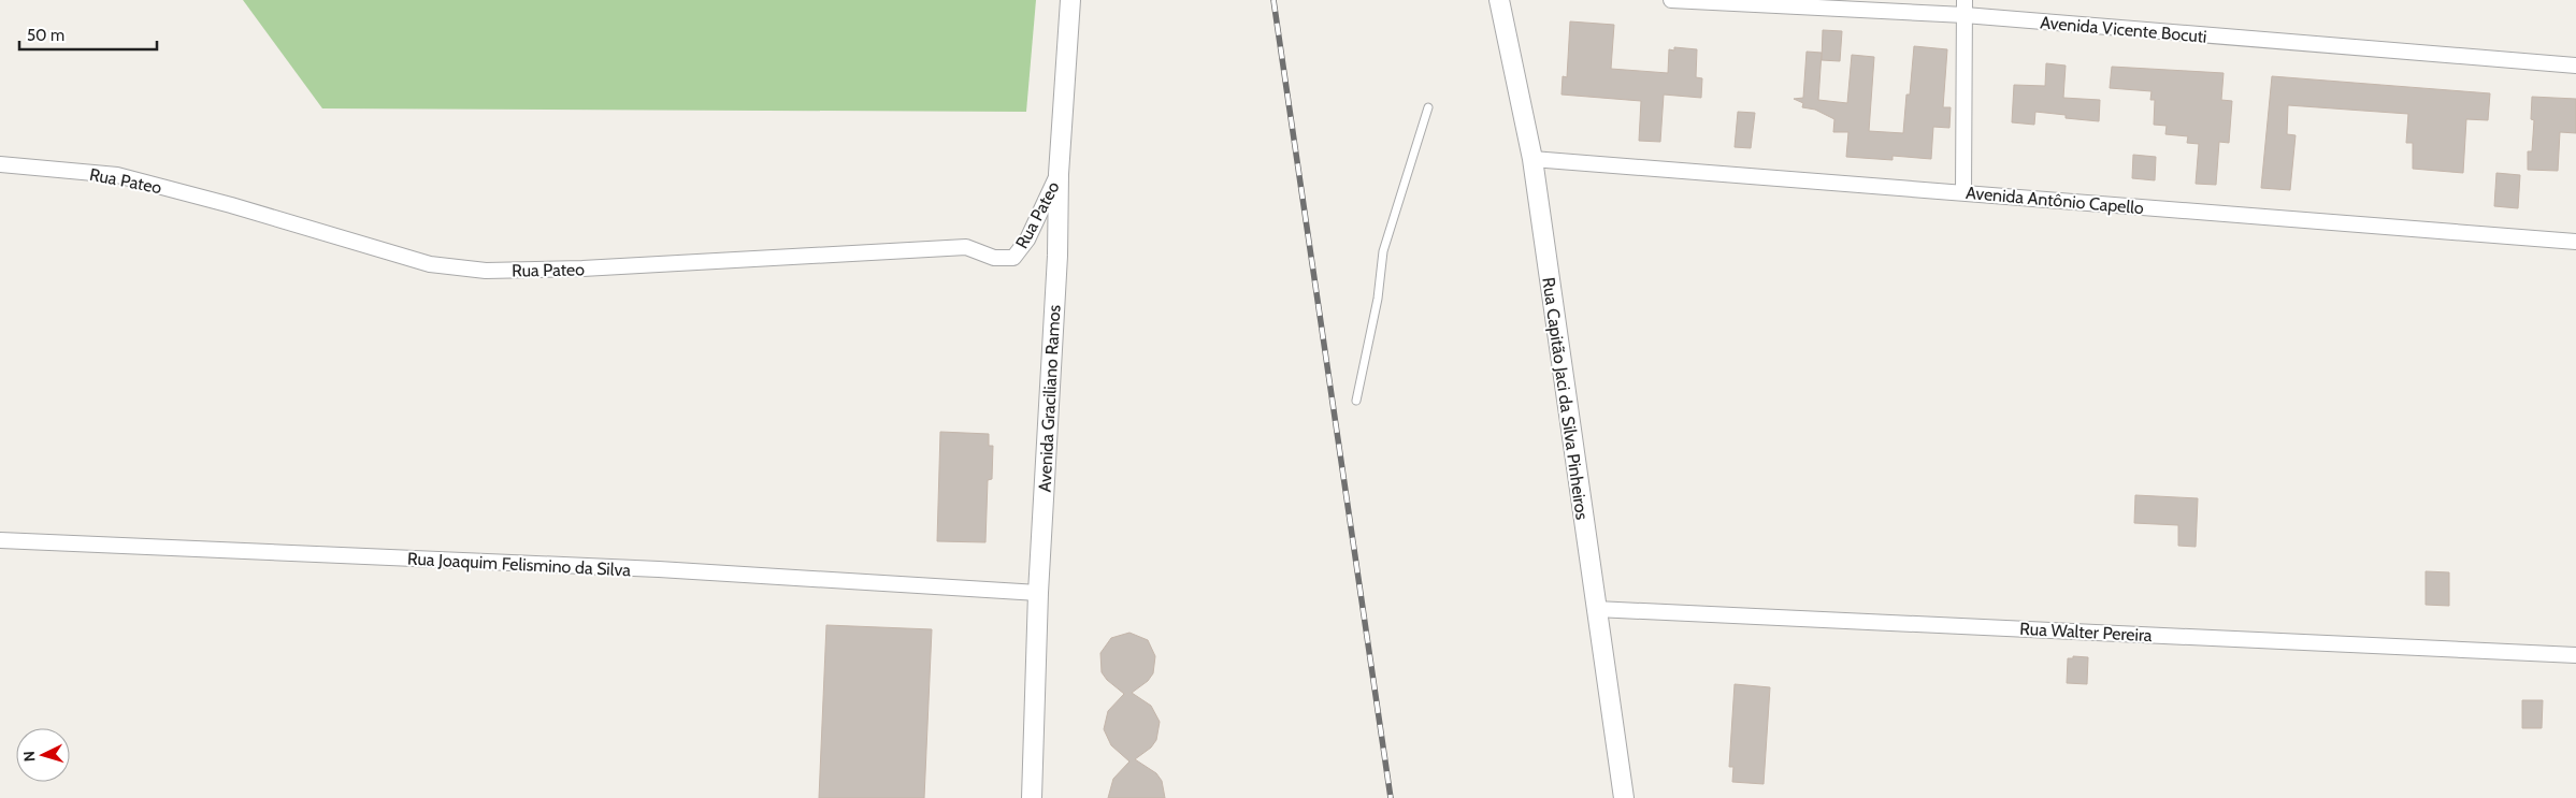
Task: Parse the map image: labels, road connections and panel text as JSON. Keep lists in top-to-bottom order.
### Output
{
  "streets": {
    "street": [
      "Avenida Vicente Bocuti",
      "Rua Pateo",
      "Avenida Antônio Capello",
      "Avenida Graciliano Ramos",
      "Rua Capitão Jaci da Silva Pinheiros",
      "Rua Joaquim Felismino da Silva",
      "Rua Walter Pereira"
    ]
  },
  "crossings": [
    ["Rua Pateo", "Avenida Graciliano Ramos"],
    ["Avenida Antônio Capello", "Rua Capitão Jaci da Silva Pinheiros"],
    ["Avenida Graciliano Ramos", "Rua Joaquim Felismino da Silva"],
    ["Rua Capitão Jaci da Silva Pinheiros", "Rua Walter Pereira"]
  ],
  "scale_bar": "50 m",
  "north": "left"
}
